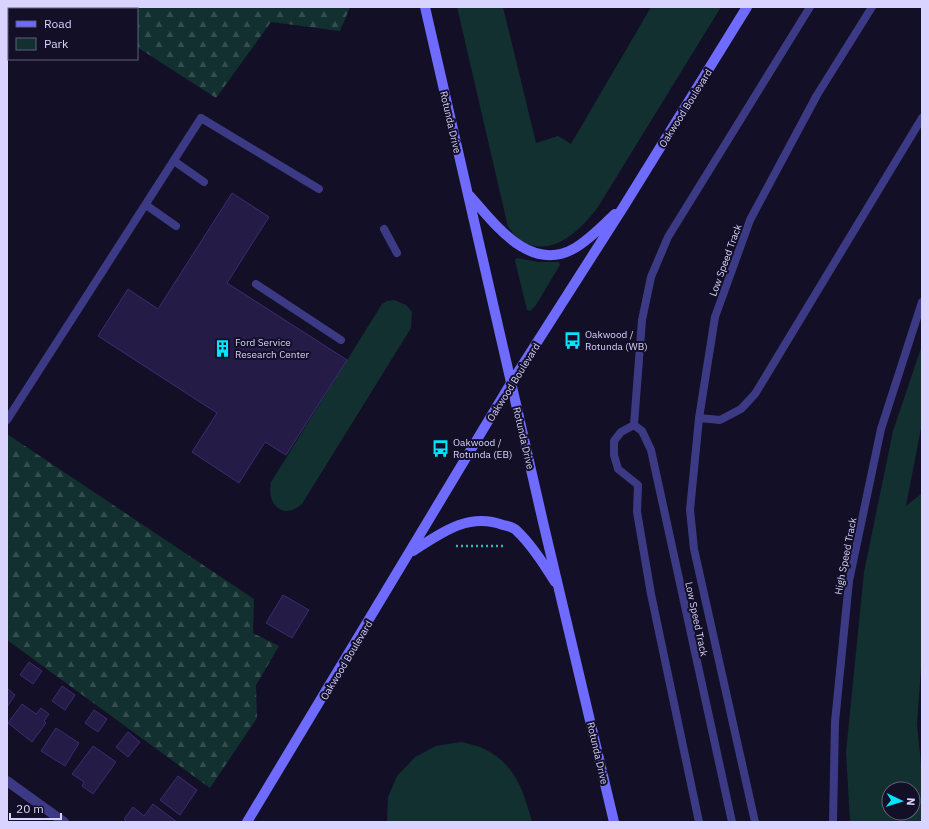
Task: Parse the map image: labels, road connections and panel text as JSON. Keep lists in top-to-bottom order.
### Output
{
  "streets": {
    "main road": ["Oakwood Boulevard", "Rotunda Drive"],
    "lane": ["Low Speed Track", "High Speed Track"]
  },
  "crossings": [
    ["Oakwood Boulevard", "Rotunda Drive"]
  ],
  "places": {
    "bus stop": ["Oakwood / Rotunda (WB)", "Oakwood / Rotunda (EB)"],
    "building": ["Ford Service Research Center"]
  },
  "legend": ["Road", "Park"],
  "scale_bar": "20 m",
  "north": "right"
}
